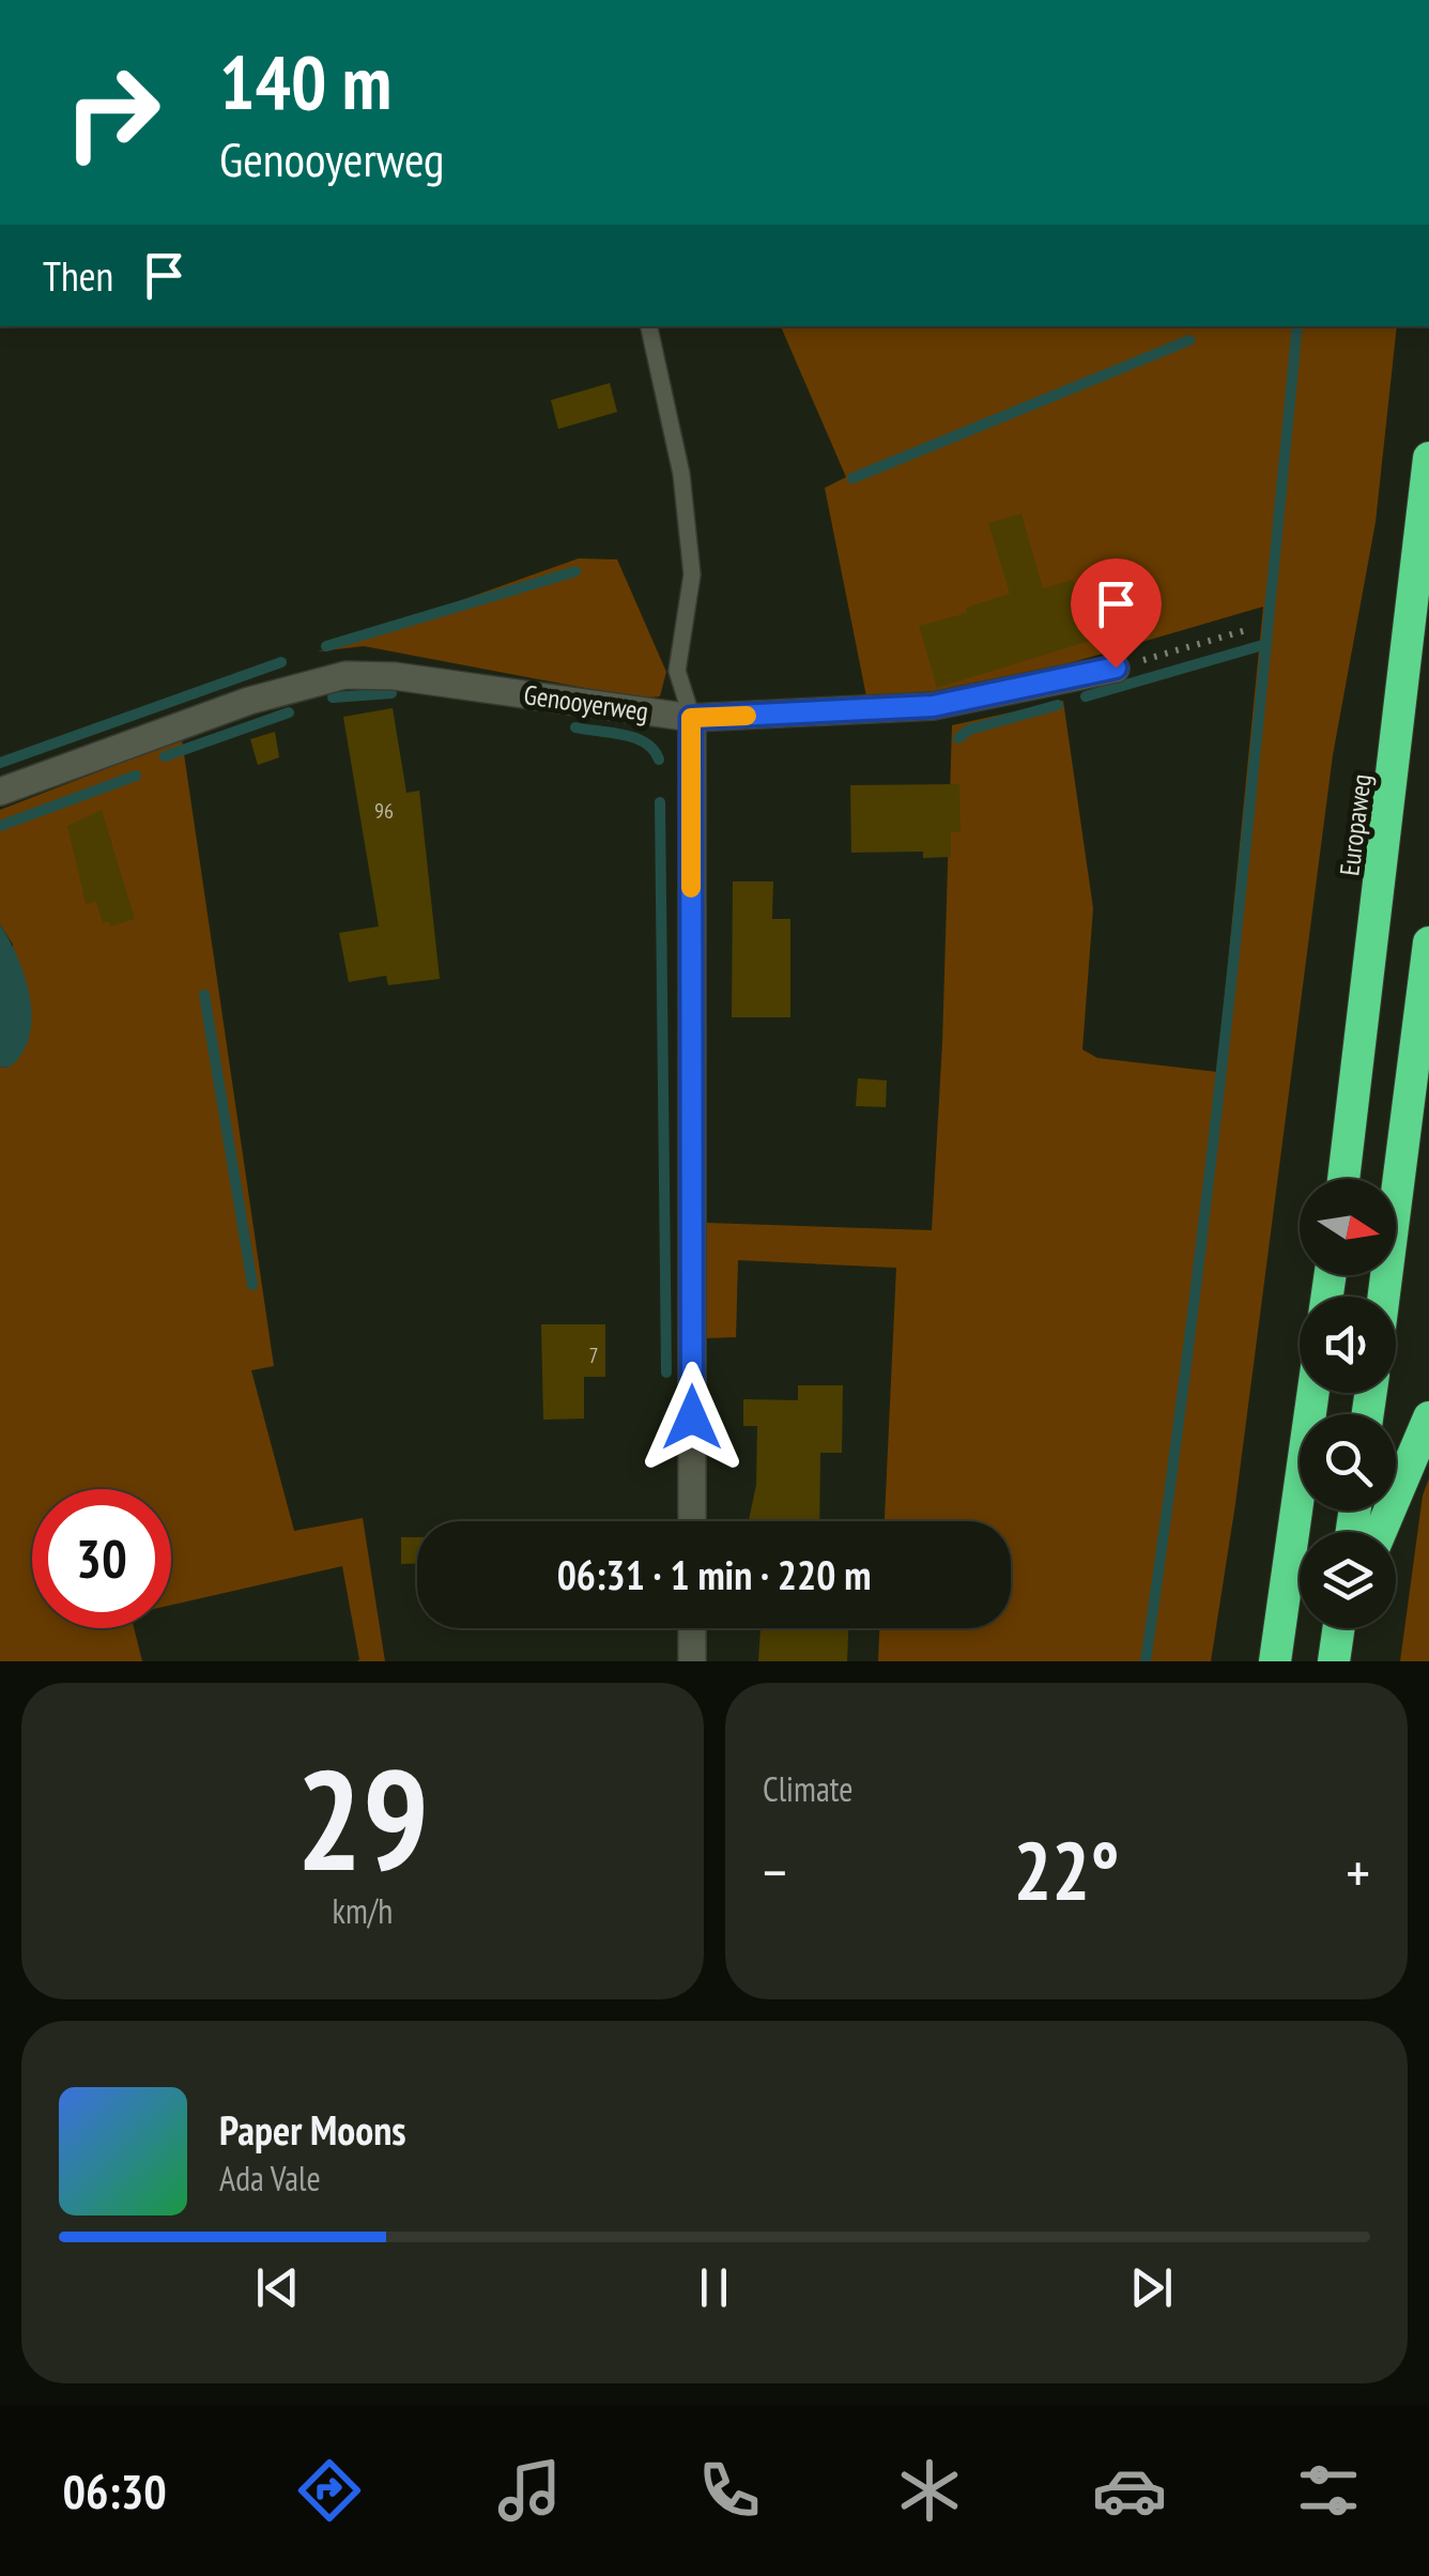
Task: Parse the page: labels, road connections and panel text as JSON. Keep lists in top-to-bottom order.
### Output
{
  "streets": {
    "highway": ["Europaweg"],
    "street": ["Genooyerweg"]
  },
  "house_numbers": ["96", "7"],
  "north": "right",
  "page": {
    "turn": ["140 m", "Genooyerweg"],
    "then": "Then",
    "limit": "30",
    "trip": "06:31 · 1 min · 220 m",
    "tile": [
      ["29", "km/h"],
      "Climate"
    ],
    "heat": ["−", "22°", "+"],
    "song": ["Paper Moons", "Ada Vale"],
    "tabs": "06:30"
  }
}
